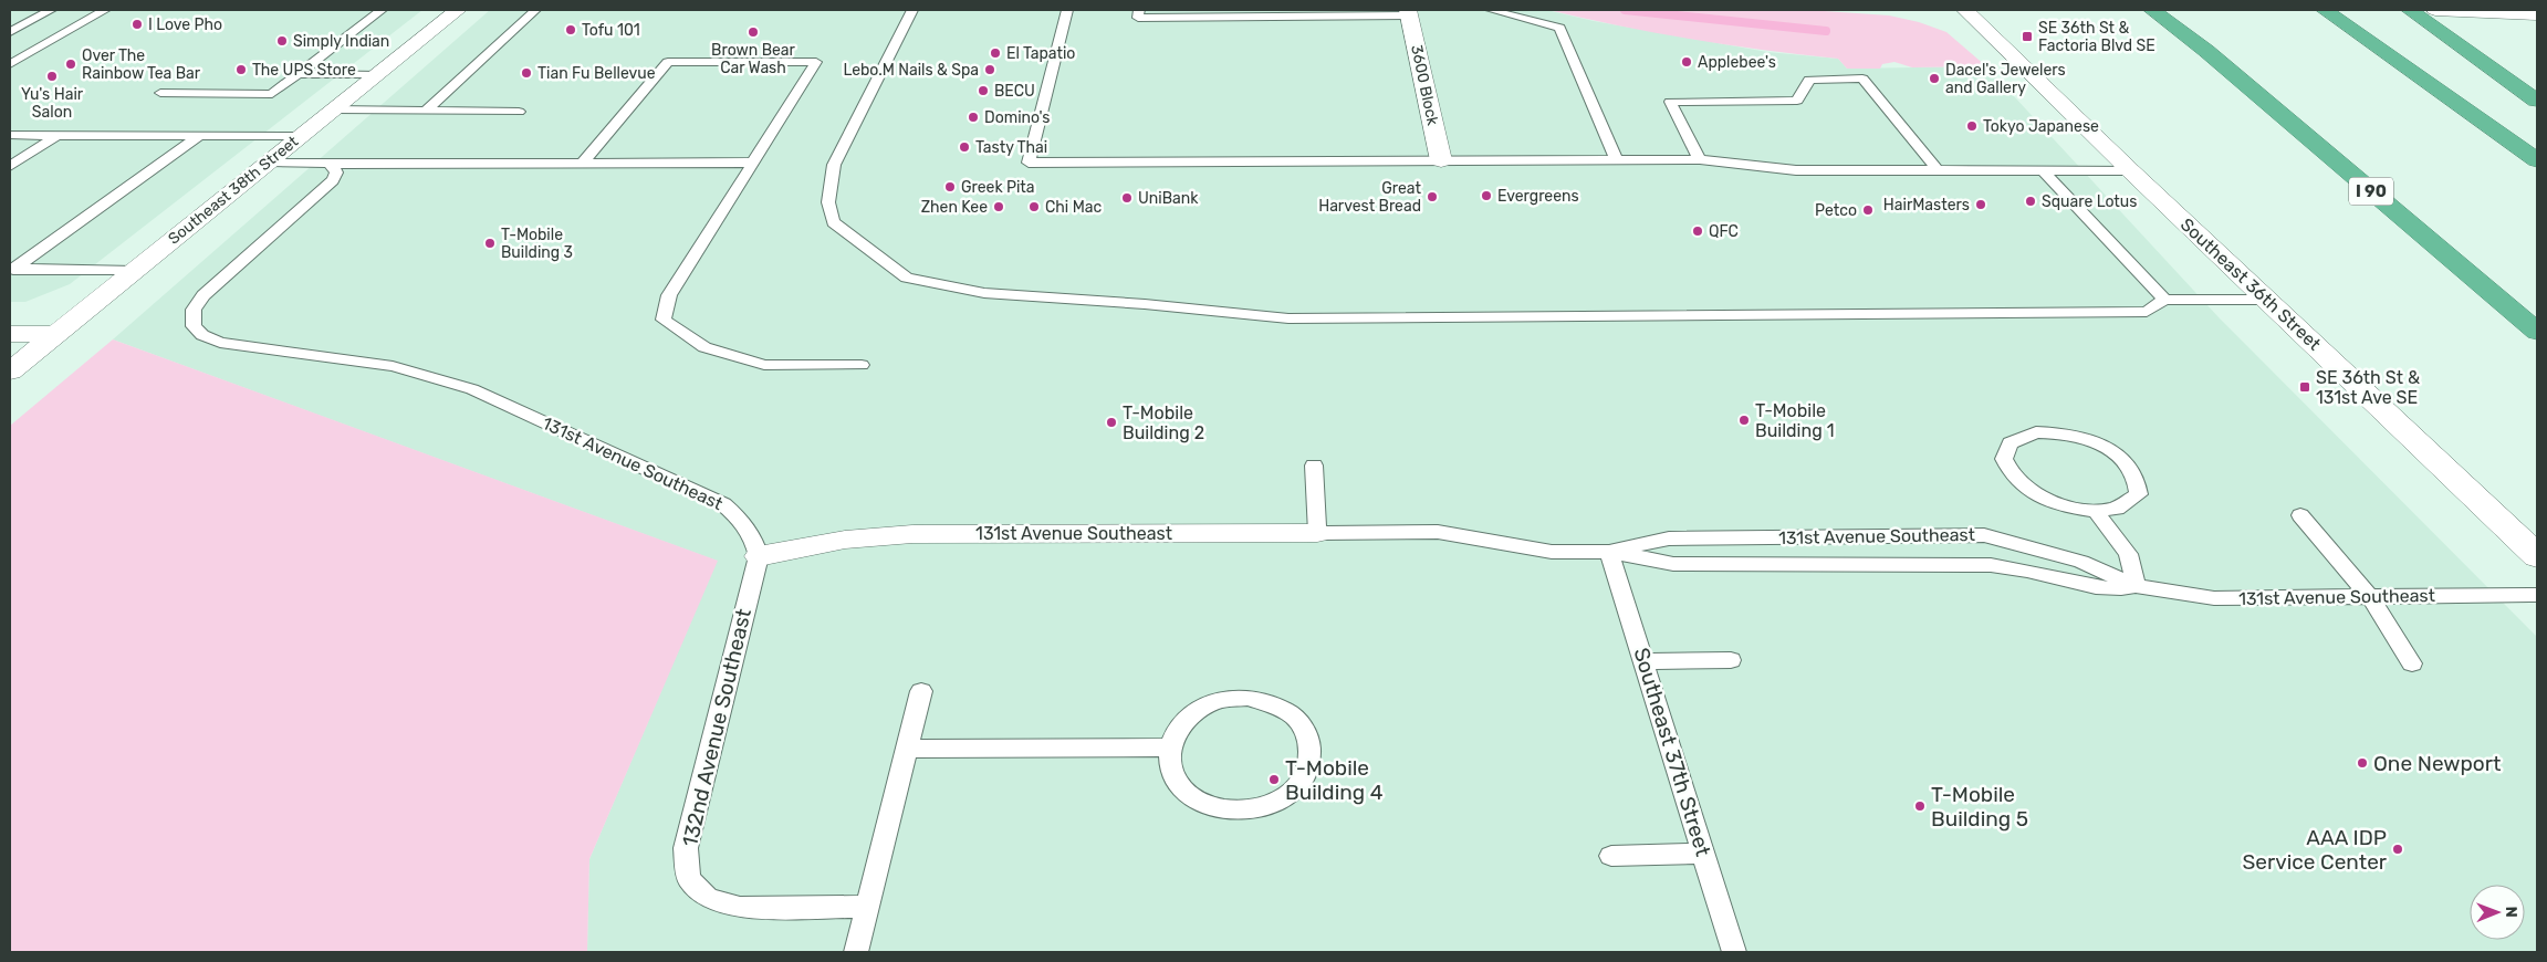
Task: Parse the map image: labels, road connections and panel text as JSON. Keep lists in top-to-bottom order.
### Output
{
  "streets": {
    "highway": ["I 90"],
    "street": [
      "3600 Block",
      "Southeast 38th Street",
      "Southeast 36th Street",
      "131st Avenue Southeast"
    ],
    "lane": ["132nd Avenue Southeast", "Southeast 37th Street"]
  },
  "crossings": [
    ["131st Avenue Southeast", "132nd Avenue Southeast"],
    ["131st Avenue Southeast", "Southeast 37th Street"]
  ],
  "places": {
    "other": [
      "I Love Pho",
      "Tofu 101",
      "Brown Bear Car Wash",
      "Simply Indian",
      "El Tapatio",
      "Applebee's",
      "Over The Rainbow Tea Bar",
      "The UPS Store",
      "Lebo.M Nails & Spa",
      "Tian Fu Bellevue",
      "Yu's Hair Salon",
      "Dacel's Jewelers and Gallery",
      "BECU",
      "Domino's",
      "Tokyo Japanese",
      "Tasty Thai",
      "Greek Pita",
      "Evergreens",
      "Great Harvest Bread",
      "UniBank",
      "Square Lotus",
      "HairMasters",
      "Zhen Kee",
      "Chi Mac",
      "Petco",
      "QFC",
      "T-Mobile Building 3",
      "T-Mobile Building 1",
      "T-Mobile Building 2",
      "One Newport",
      "T-Mobile Building 4",
      "T-Mobile Building 5",
      "AAA IDP Service Center"
    ],
    "transit": ["SE 36th St & Factoria Blvd SE", "SE 36th St & 131st Ave SE"]
  },
  "north": "right"
}
